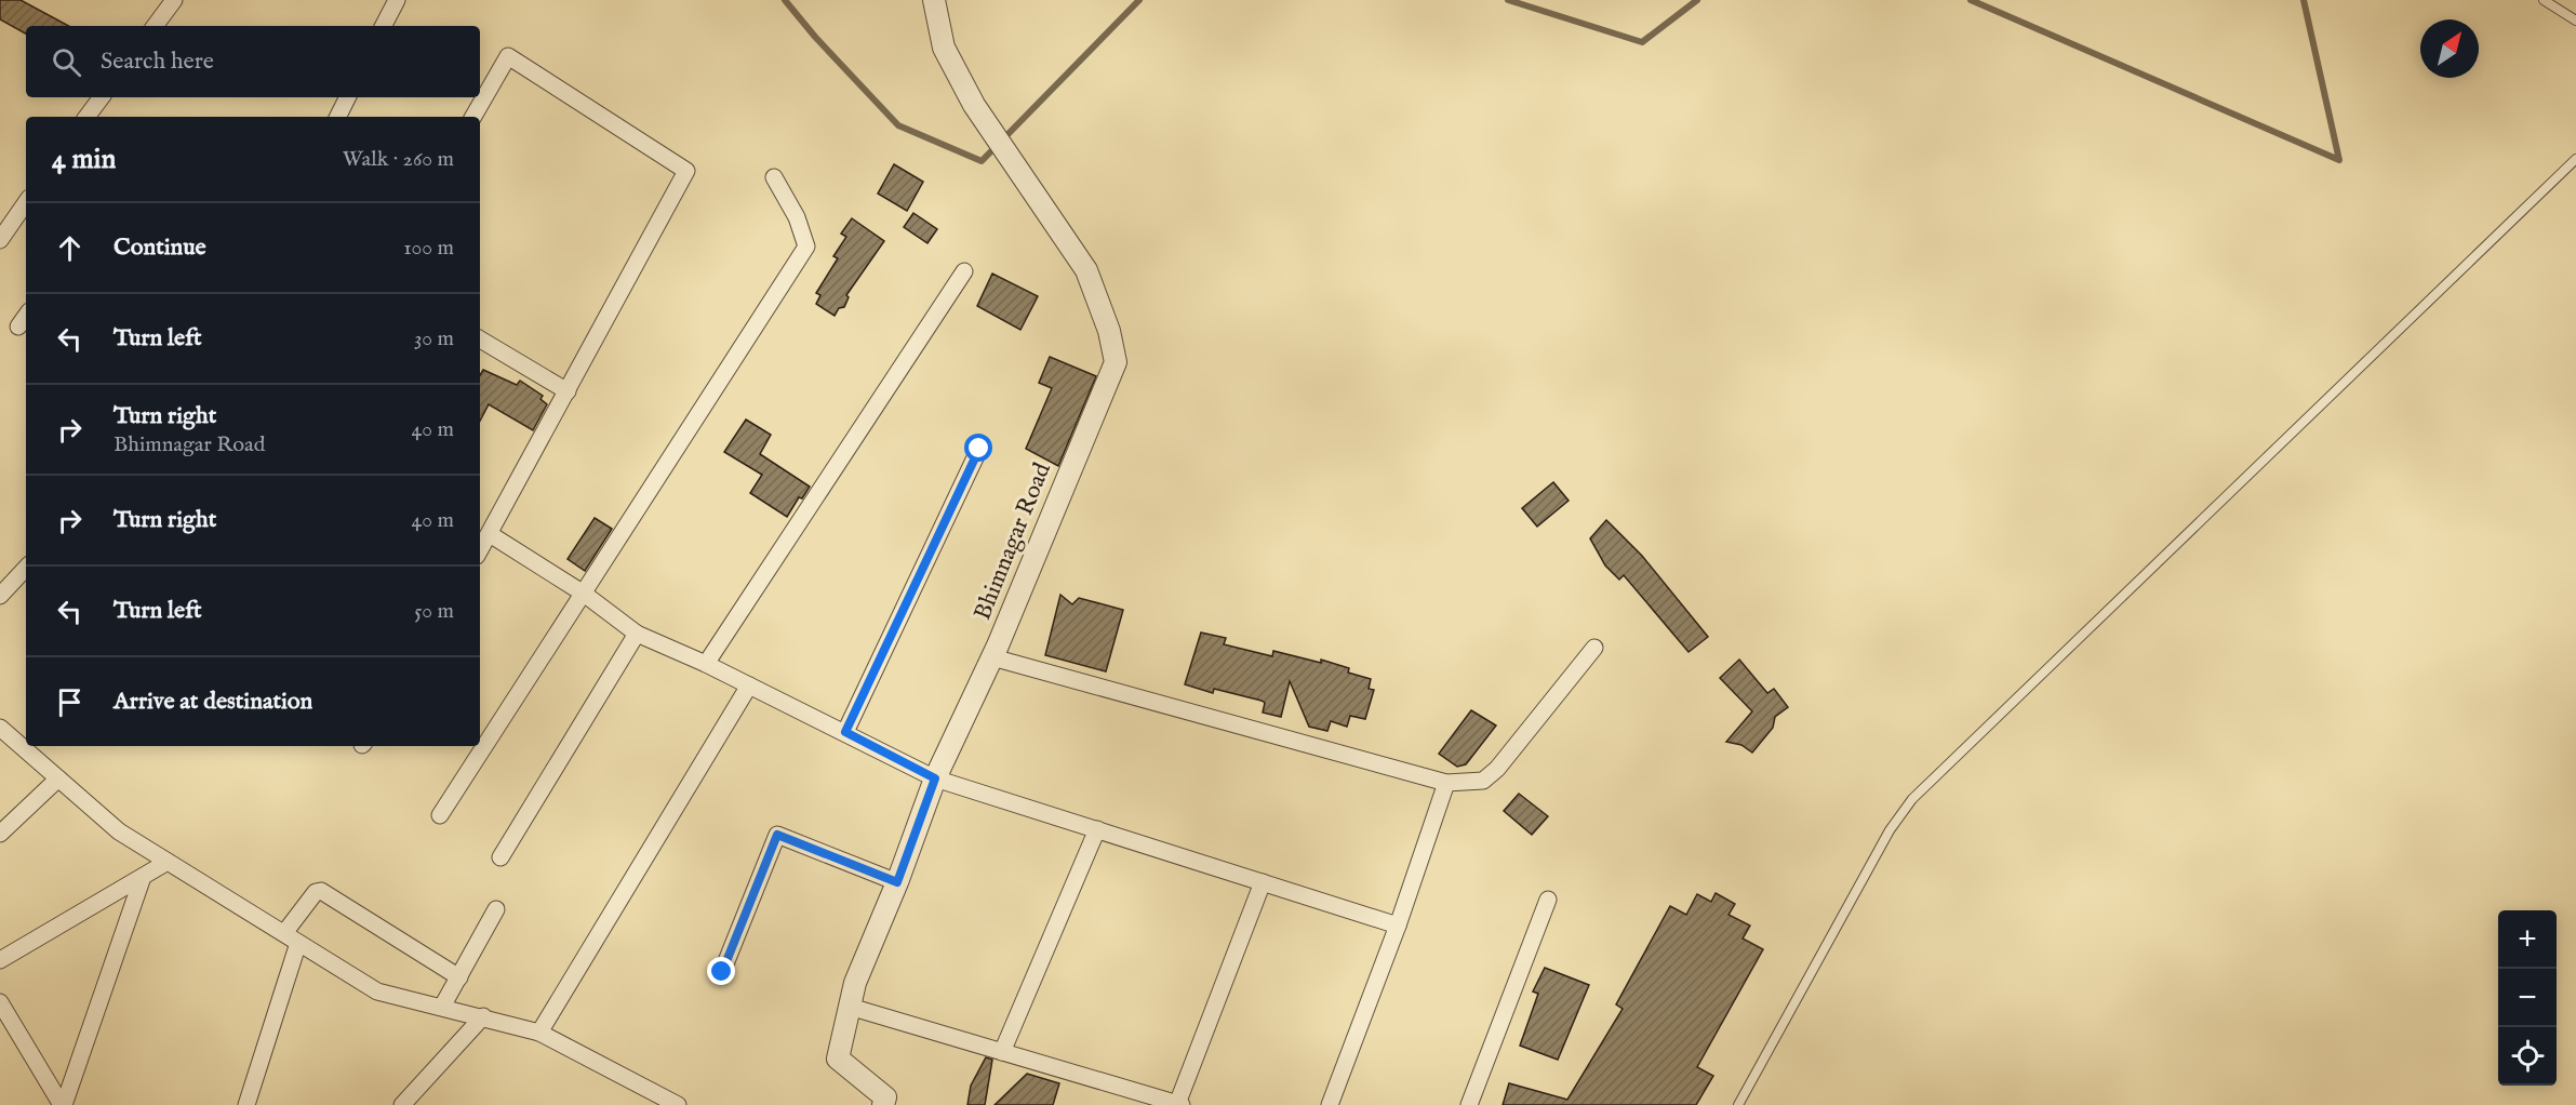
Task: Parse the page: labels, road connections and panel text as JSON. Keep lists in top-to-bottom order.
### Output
{
  "streets": {
    "street": ["Bhimnagar Road"]
  },
  "north": "top right",
  "page": {
    "search": "Search here",
    "heading": ["4 min", "Walk · 260 m"],
    "list": [
      ["Continue", "100 m"],
      ["Turn left", "30 m"],
      ["Turn right", "Bhimnagar Road", "40 m"],
      ["Turn right", "40 m"],
      ["Turn left", "50 m"],
      "Arrive at destination"
    ],
    "map_buttons": ["+", "−"]
  }
}
